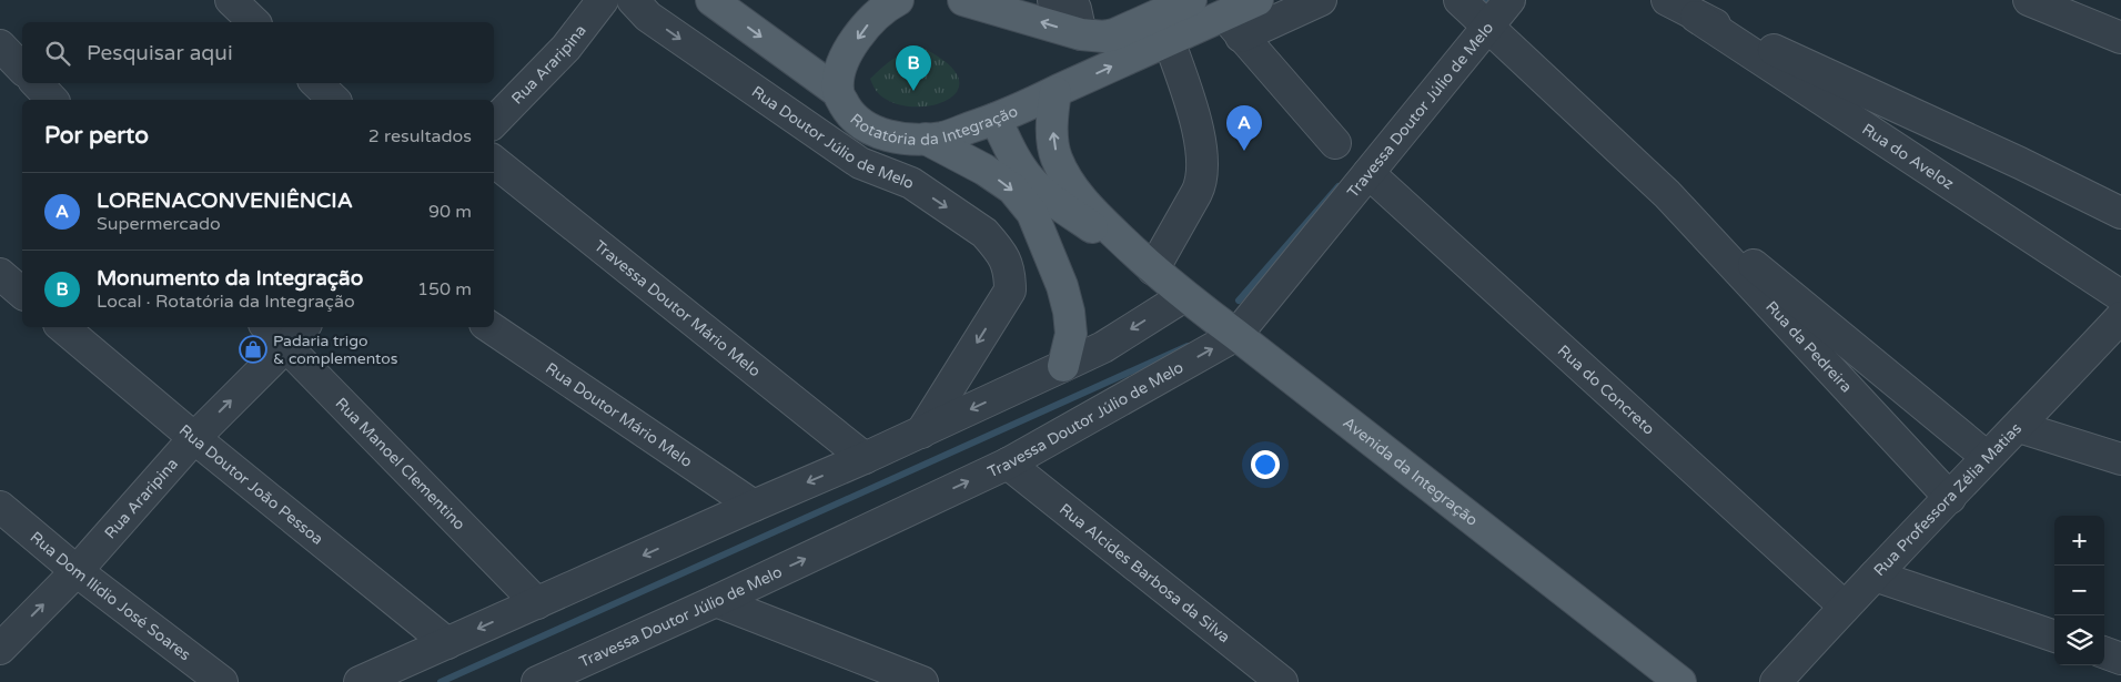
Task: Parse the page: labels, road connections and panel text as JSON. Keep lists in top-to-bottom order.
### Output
{
  "streets": {
    "main road": ["Rotatória da Integração", "Avenida da Integração"],
    "street": [
      "Rua Araripina",
      "Travessa Doutor Júlio de Melo",
      "Rua Doutor Júlio de Melo",
      "Rua do Aveloz",
      "Travessa Doutor Mário Melo",
      "Rua da Pedreira",
      "Rua do Concreto",
      "Rua Doutor Mário Melo",
      "Rua Manoel Clementino",
      "Rua Doutor João Pessoa",
      "Rua Professora Zélia Matias",
      "Rua Alcides Barbosa da Silva",
      "Rua Dom Ilídio José Soares"
    ]
  },
  "crossings": [
    ["Rua Araripina", "Rua Manoel Clementino"],
    ["Rua Araripina", "Rua Doutor João Pessoa"],
    ["Rua Araripina", "Rua Dom Ilídio José Soares"],
    ["Rotatória da Integração", "Avenida da Integração"],
    ["Travessa Doutor Júlio de Melo", "Rua da Pedreira"],
    ["Travessa Doutor Júlio de Melo", "Rua do Concreto"],
    ["Travessa Doutor Júlio de Melo", "Avenida da Integração"],
    ["Travessa Doutor Júlio de Melo", "Rua Alcides Barbosa da Silva"],
    ["Rua da Pedreira", "Rua Professora Zélia Matias"],
    ["Rua do Concreto", "Rua Professora Zélia Matias"]
  ],
  "one_way": ["Rua Araripina"],
  "places": {
    "shop": ["Padaria trigo & complementos"]
  },
  "page": {
    "search": "Pesquisar aqui",
    "pins": ["B", "A"],
    "heading": ["Por perto", "2 resultados"],
    "list": [
      {
        "mark": "A",
        "name": "LORENACONVENIÊNCIA",
        "note": "Supermercado",
        "value": "90 m"
      },
      {
        "mark": "B",
        "name": "Monumento da Integração",
        "note": "Local · Rotatória da Integração",
        "value": "150 m"
      }
    ],
    "map_buttons": ["+", "−"]
  }
}
